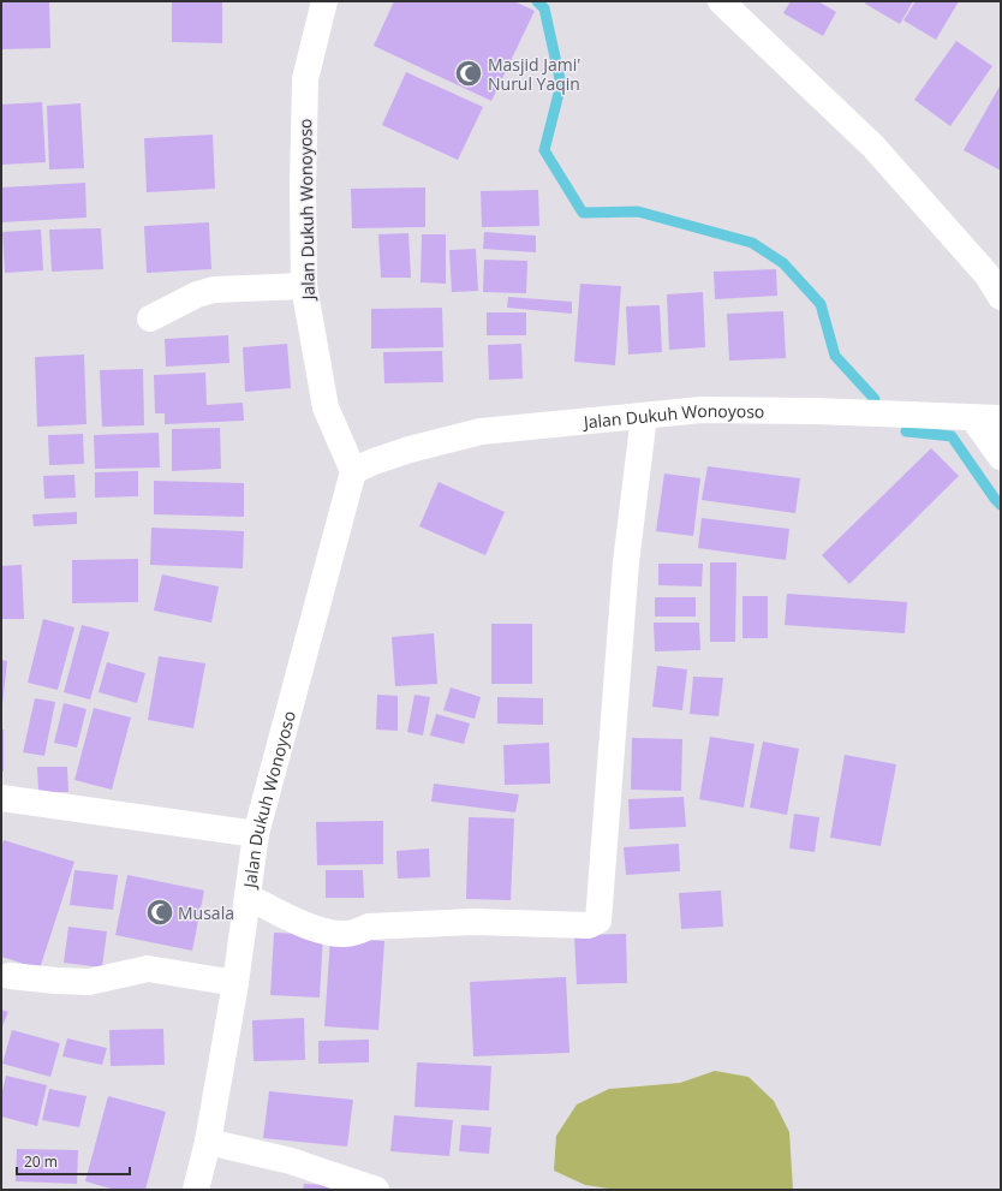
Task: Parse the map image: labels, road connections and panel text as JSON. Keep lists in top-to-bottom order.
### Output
{
  "streets": {
    "street": ["Jalan Dukuh Wonoyoso"]
  },
  "places": {
    "mosque": ["Masjid Jami' Nurul Yaqin", "Musala"]
  },
  "scale_bar": "20 m"
}
